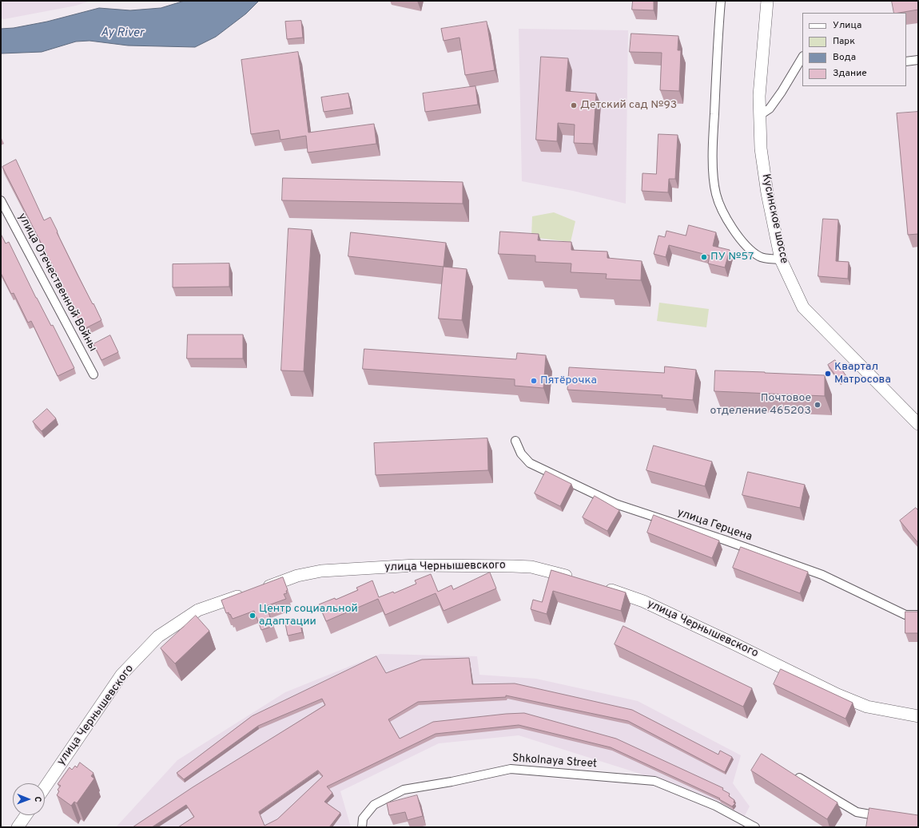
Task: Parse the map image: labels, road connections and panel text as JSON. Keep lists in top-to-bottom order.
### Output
{
  "streets": {
    "main road": ["Кусинское шоссе", "улица Чернышевского"],
    "street": ["улица Отечественной Войны", "улица Герцена", "Shkolnaya Street"]
  },
  "water": ["Ay River"],
  "places": [
    "Детский сад №93",
    "ПУ №57",
    "Квартал Матросова",
    "Пятёрочка",
    "Почтовое отделение 465203",
    "Центр социальной адаптации"
  ],
  "legend": [
    "Улица",
    "Парк",
    "Вода",
    "Здание"
  ],
  "north": "right"
}
